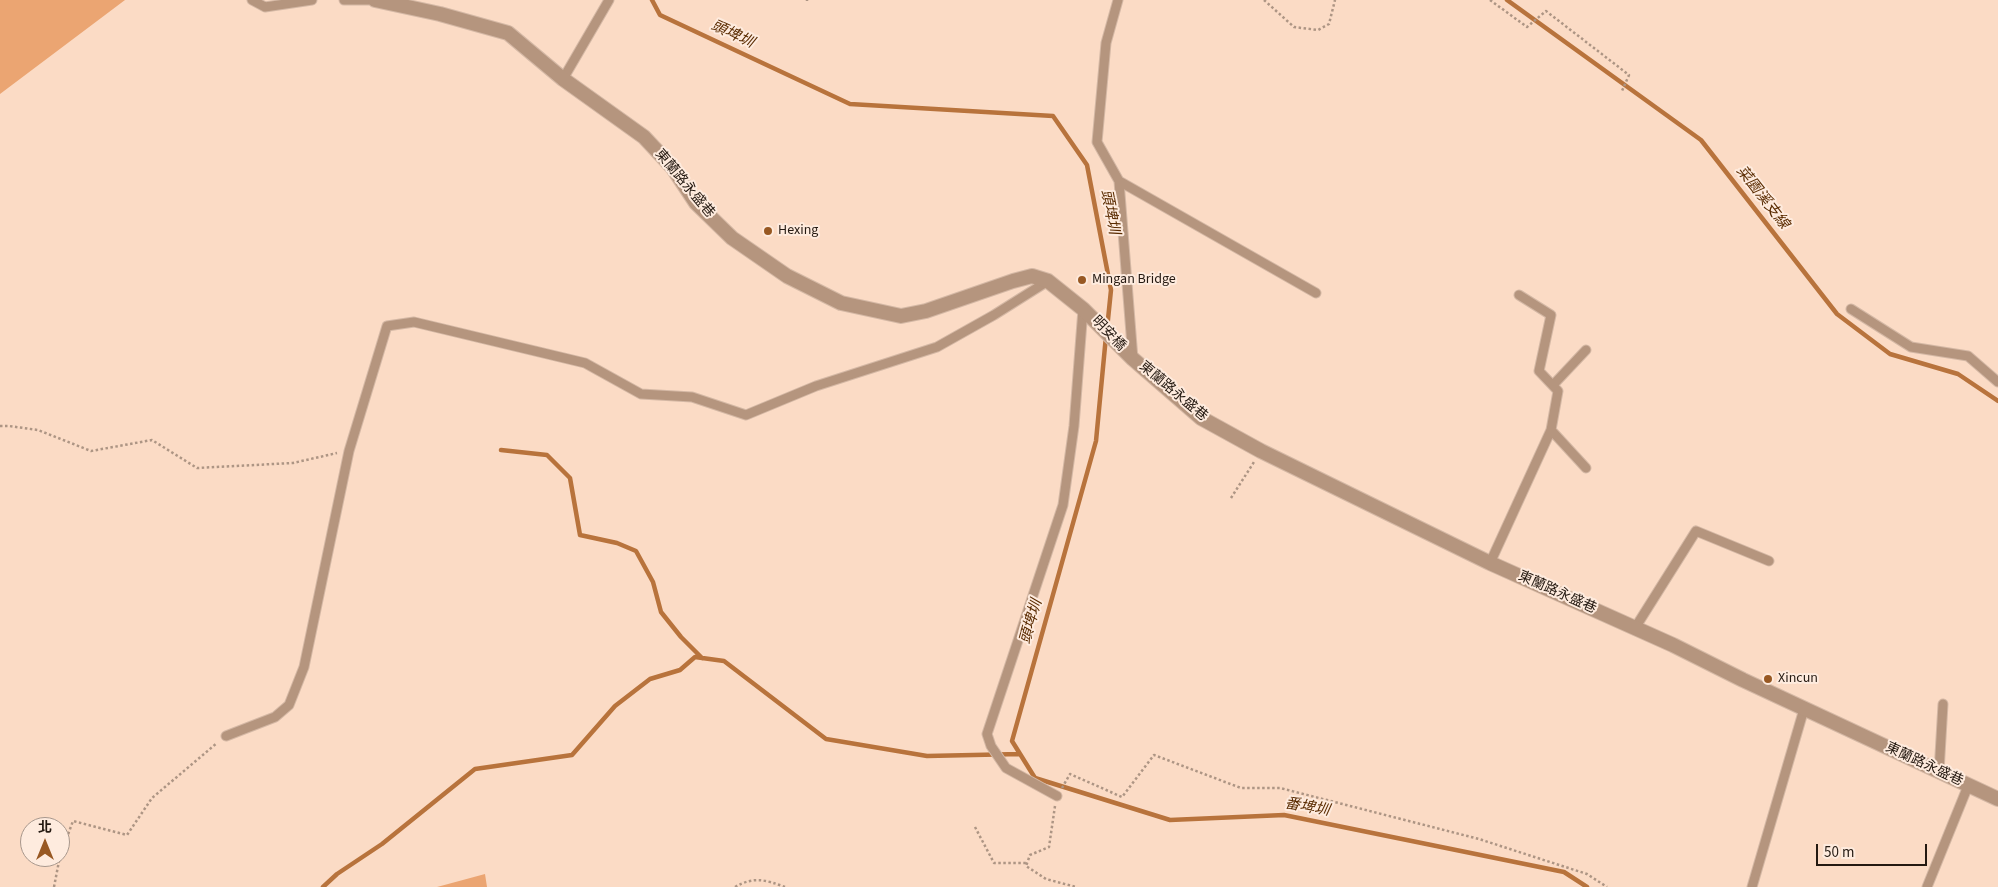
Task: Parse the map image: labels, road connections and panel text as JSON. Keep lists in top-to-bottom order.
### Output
{
  "streets": {
    "street": ["東蘭路永盛巷", "明安橋"]
  },
  "crossings": [
    ["東蘭路永盛巷", "明安橋"]
  ],
  "water": ["頭埤圳", "菜園溪支線", "番埤圳"],
  "places": ["Hexing", "Mingan Bridge", "Xincun"],
  "scale_bar": "50 m",
  "north": "top"
}
